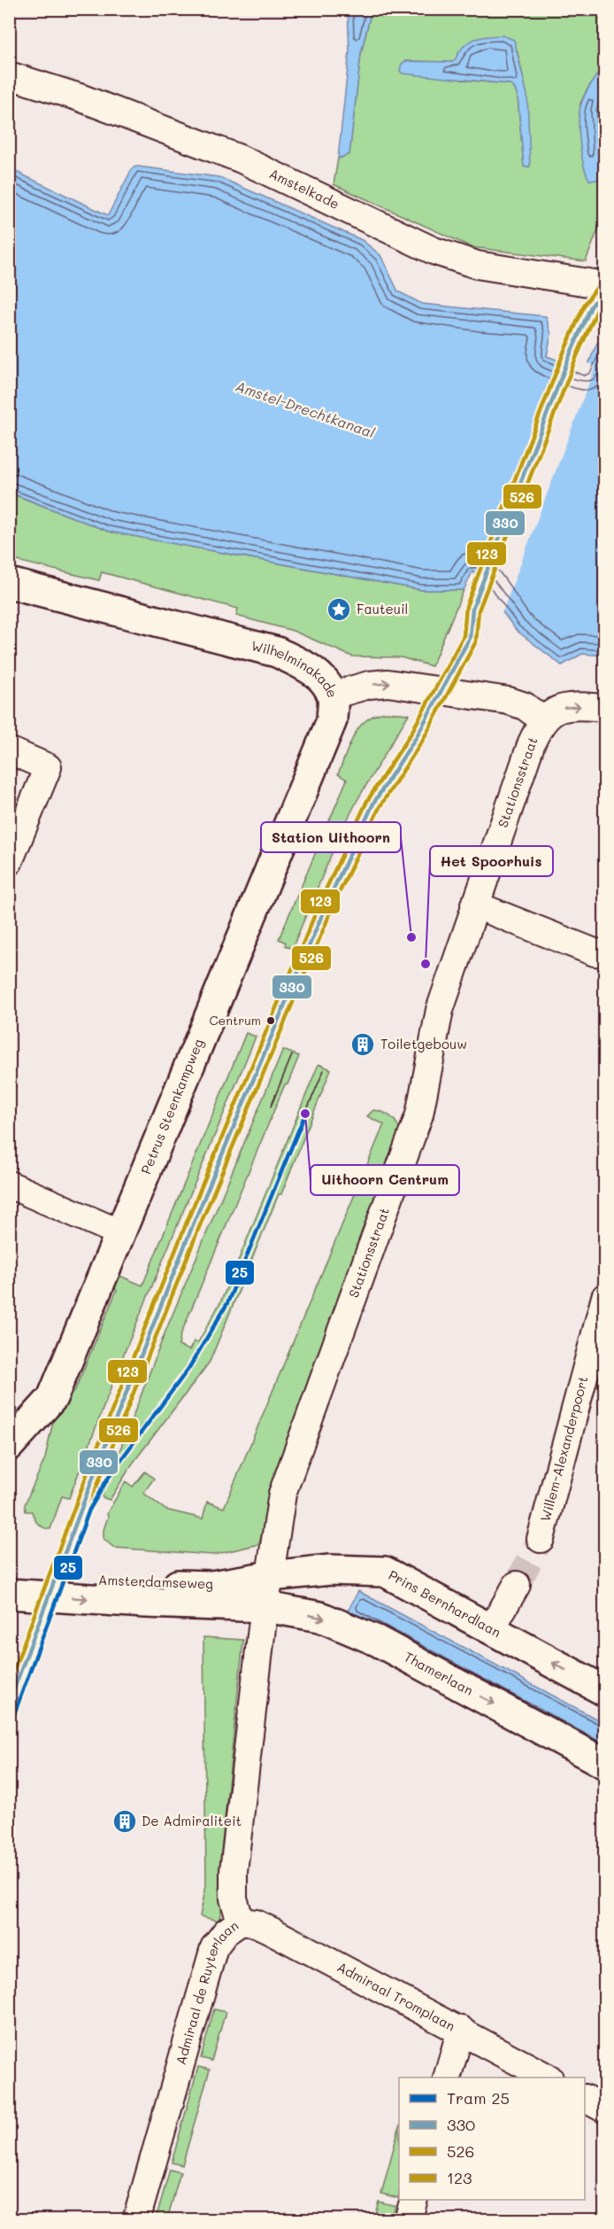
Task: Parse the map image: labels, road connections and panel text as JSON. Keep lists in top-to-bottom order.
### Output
{
  "streets": {
    "street": [
      "Amstelkade",
      "Wilhelminakade",
      "Stationsstraat",
      "Petrus Steenkampweg",
      "Willem-Alexanderpoort",
      "Amsterdamseweg",
      "Prins Bernhardlaan",
      "Thamerlaan",
      "Admiraal de Ruyterlaan",
      "Admiraal Tromplaan"
    ]
  },
  "crossings": [
    ["Wilhelminakade", "Stationsstraat"],
    ["Wilhelminakade", "Petrus Steenkampweg"],
    ["Stationsstraat", "Amsterdamseweg"],
    ["Stationsstraat", "Prins Bernhardlaan"],
    ["Stationsstraat", "Thamerlaan"],
    ["Stationsstraat", "Admiraal de Ruyterlaan"],
    ["Amsterdamseweg", "Prins Bernhardlaan"],
    ["Amsterdamseweg", "Thamerlaan"],
    ["Amsterdamseweg", "Admiraal de Ruyterlaan"],
    ["Thamerlaan", "Admiraal de Ruyterlaan"],
    ["Admiraal de Ruyterlaan", "Admiraal Tromplaan"]
  ],
  "one_way": ["Wilhelminakade", "Prins Bernhardlaan", "Thamerlaan"],
  "water": ["Amstel-Drechtkanaal"],
  "places": {
    "place": ["Fauteuil"],
    "other": [
      "Station Uithoorn",
      "Het Spoorhuis",
      "Centrum",
      "Uithoorn Centrum"
    ],
    "building": ["Toiletgebouw", "De Admiraliteit"]
  },
  "lines": [
    "transit line 123",
    "transit line 330",
    "transit line 526",
    "tram line 25"
  ],
  "legend": [
    "Tram 25",
    "330",
    "526",
    "123"
  ]
}
